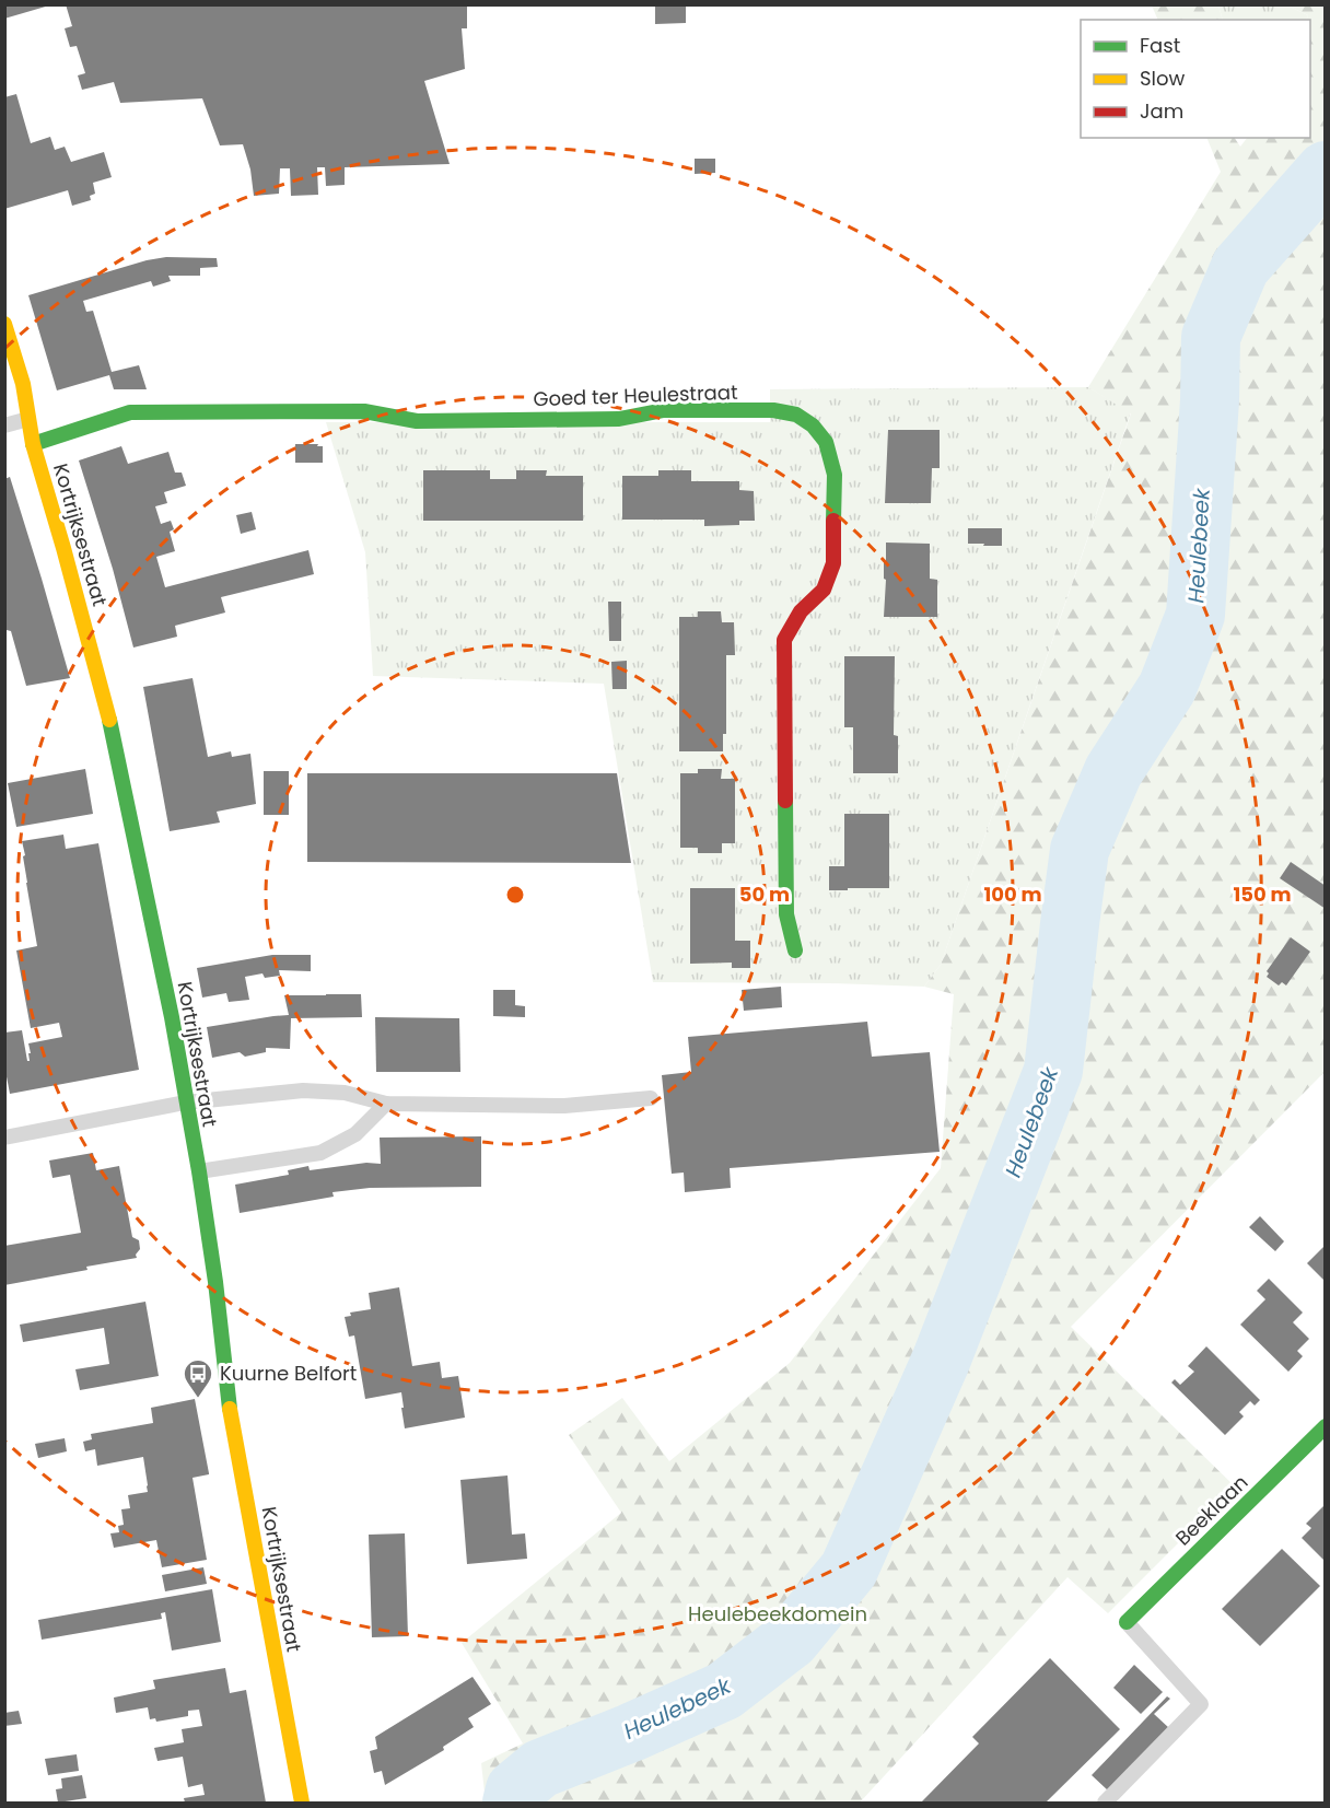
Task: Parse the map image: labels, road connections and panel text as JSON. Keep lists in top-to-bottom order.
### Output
{
  "streets": {
    "street": ["Goed ter Heulestraat", "Kortrijksestraat", "Beeklaan"]
  },
  "crossings": [
    ["Goed ter Heulestraat", "Kortrijksestraat"]
  ],
  "water": ["Heulebeek"],
  "parks": ["Heulebeekdomein"],
  "places": {
    "bus stop": ["Kuurne Belfort"]
  },
  "legend": ["Fast", "Slow", "Jam"],
  "rings": ["50 m", "100 m", "150 m"]
}
